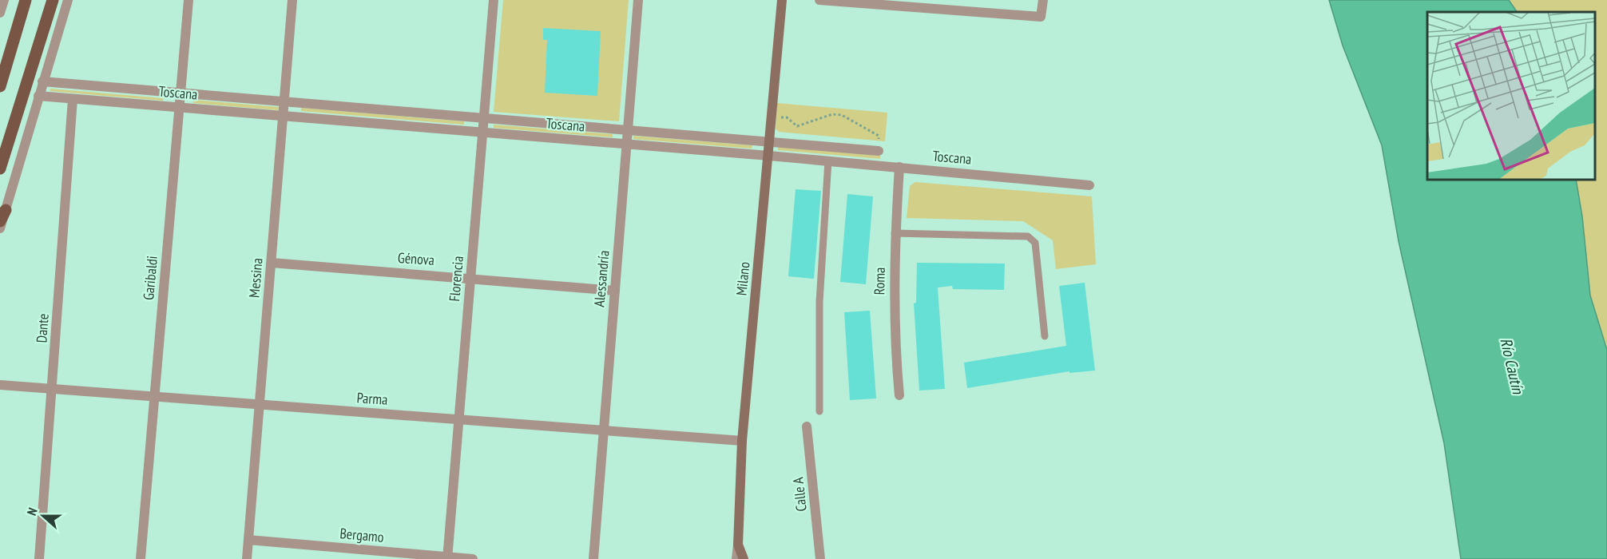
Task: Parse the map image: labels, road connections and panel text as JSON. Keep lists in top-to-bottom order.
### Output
{
  "streets": {
    "street": [
      "Toscana",
      "Génova",
      "Garibaldi",
      "Messina",
      "Florencia",
      "Alessandría",
      "Milano",
      "Roma",
      "Dante",
      "Parma",
      "Calle A",
      "Bergamo"
    ]
  },
  "crossings": [
    ["Toscana", "Garibaldi"],
    ["Toscana", "Messina"],
    ["Toscana", "Florencia"],
    ["Toscana", "Alessandría"],
    ["Toscana", "Milano"],
    ["Toscana", "Roma"],
    ["Toscana", "Dante"],
    ["Génova", "Messina"],
    ["Génova", "Florencia"],
    ["Génova", "Alessandría"],
    ["Garibaldi", "Parma"],
    ["Messina", "Parma"],
    ["Messina", "Bergamo"],
    ["Florencia", "Parma"],
    ["Florencia", "Bergamo"],
    ["Alessandría", "Parma"],
    ["Milano", "Parma"],
    ["Dante", "Parma"]
  ],
  "water": ["Río Cautín"],
  "north": "left"
}
